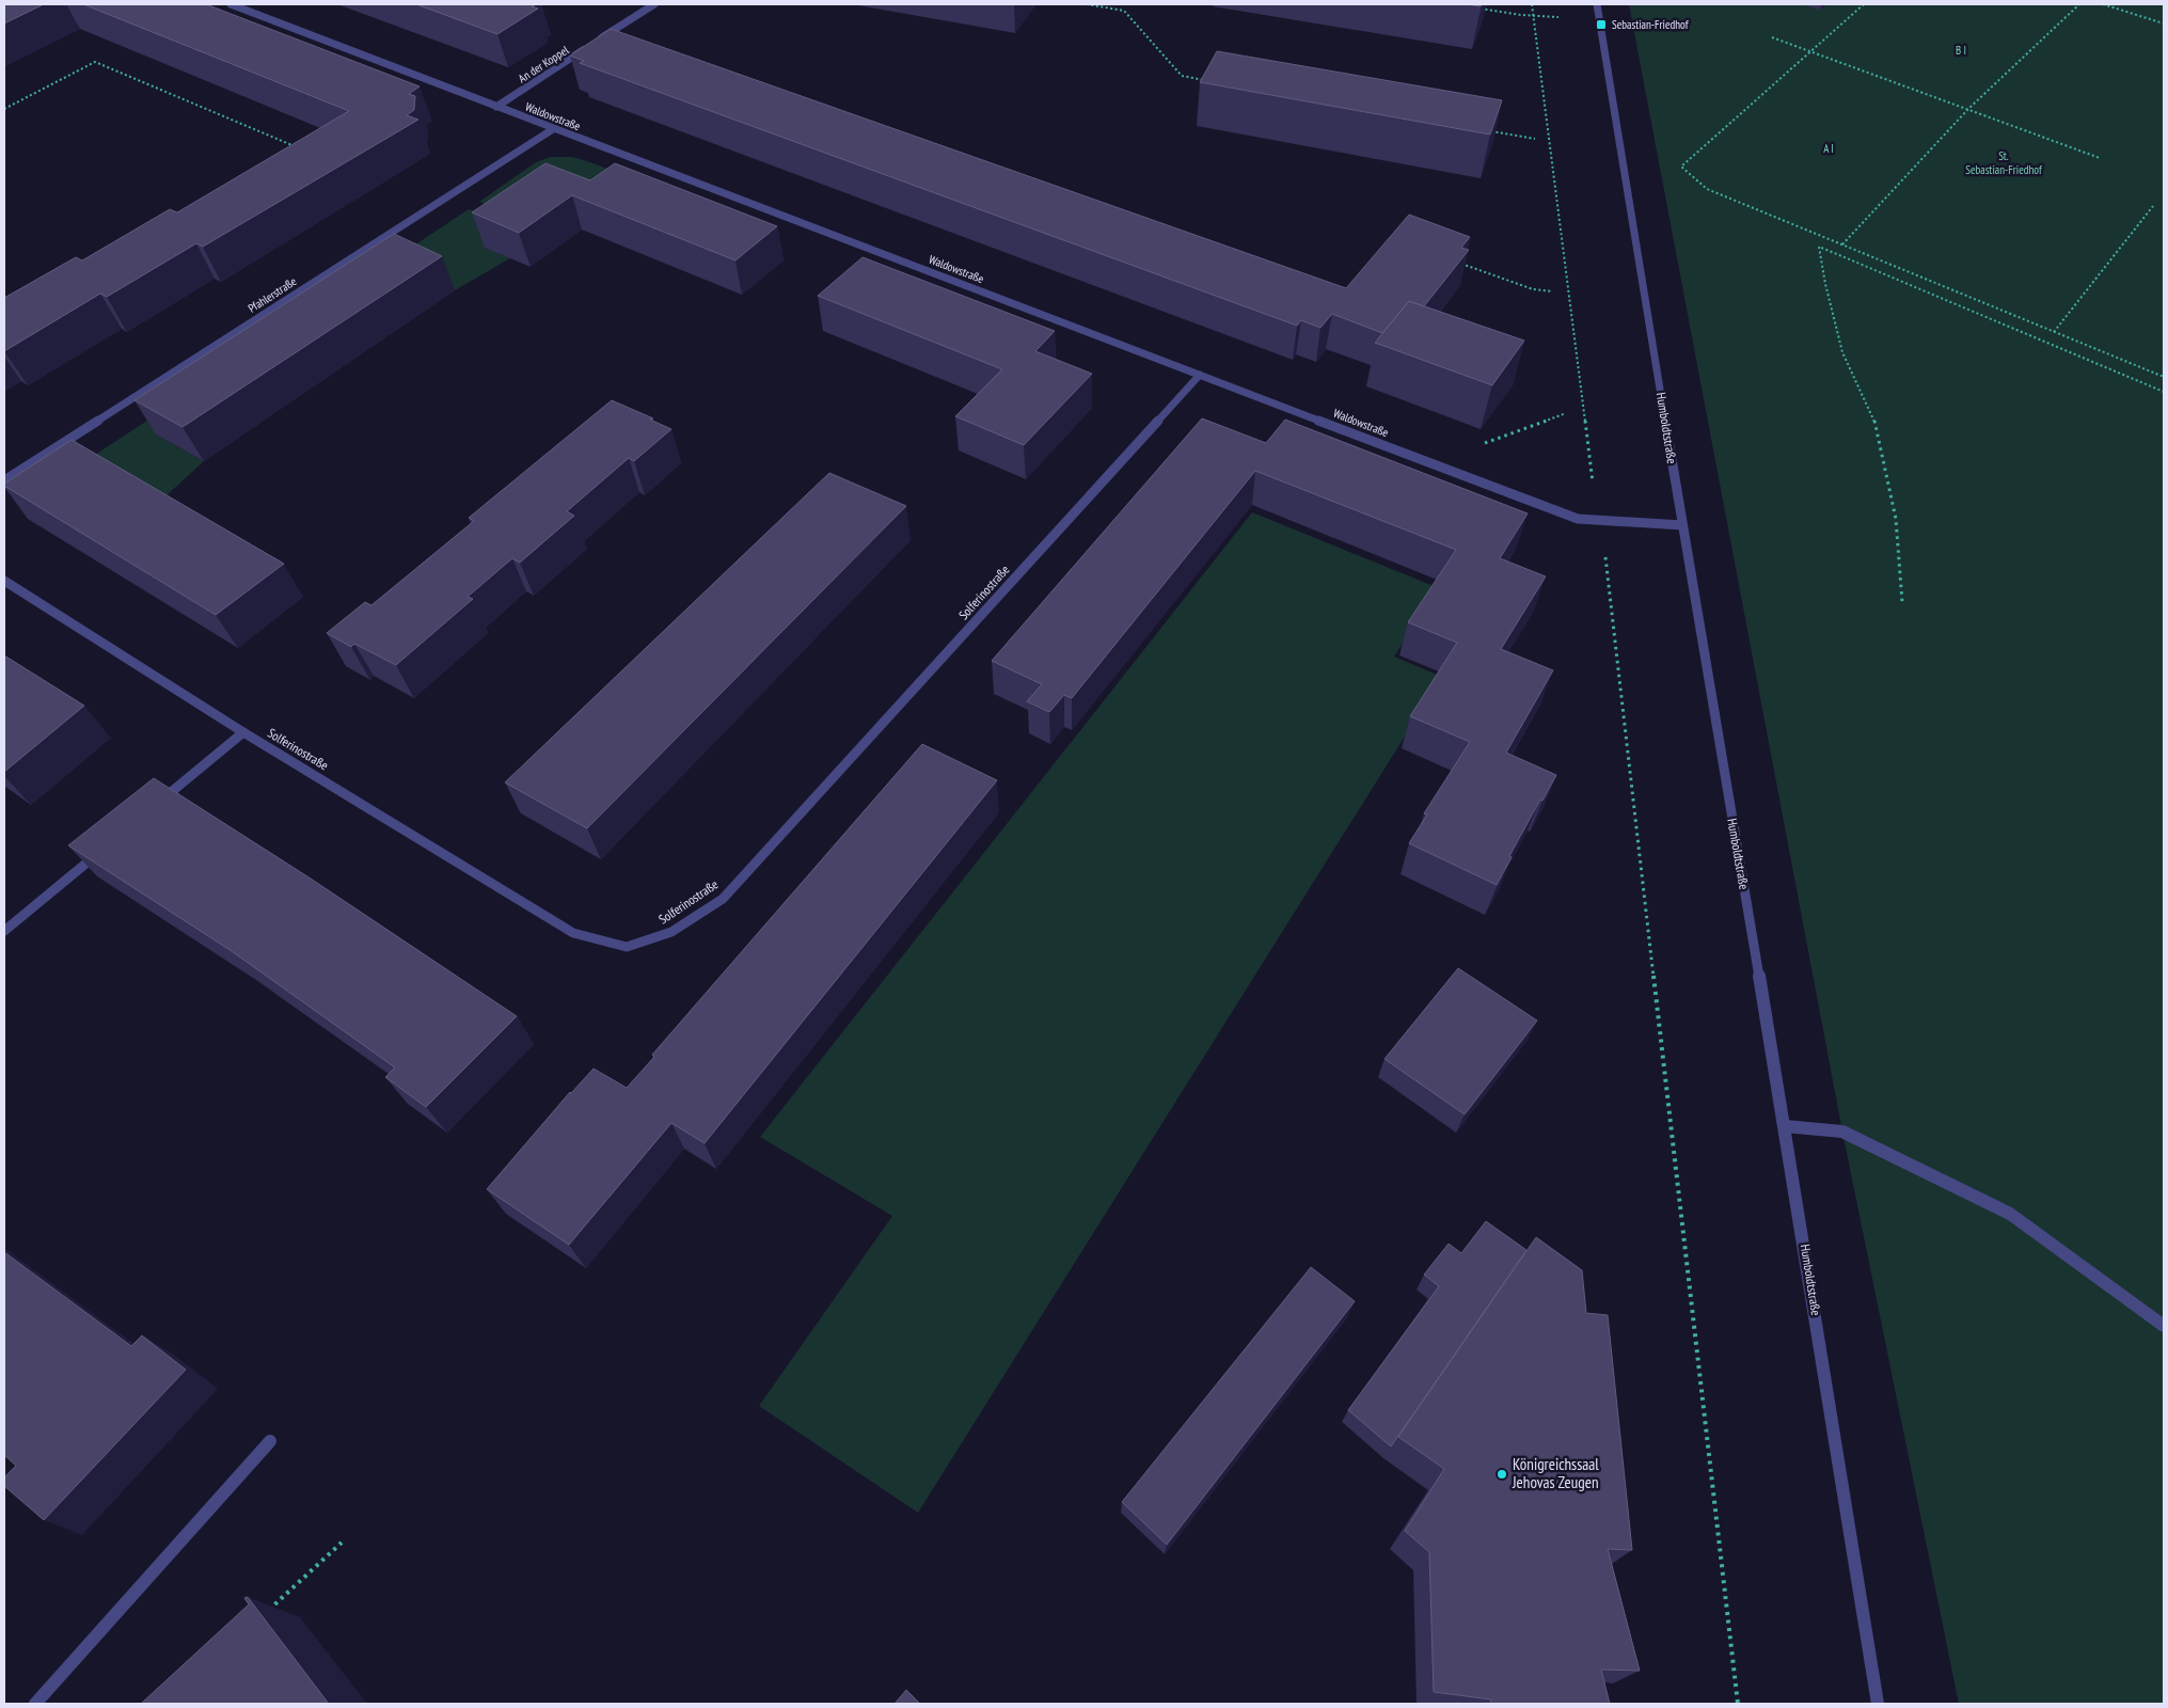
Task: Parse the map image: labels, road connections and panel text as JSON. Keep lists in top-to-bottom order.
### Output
{
  "streets": {
    "street": [
      "An der Koppel",
      "Waldowstraße",
      "Pfahlerstraße",
      "Humboldtstraße",
      "Solferinostraße"
    ]
  },
  "crossings": [
    ["An der Koppel", "Waldowstraße"],
    ["Waldowstraße", "Pfahlerstraße"],
    ["Waldowstraße", "Humboldtstraße"],
    ["Waldowstraße", "Solferinostraße"]
  ],
  "parks": ["B I", "A I", "St. Sebastian-Friedhof"],
  "places": {
    "transit": ["Sebastian-Friedhof"],
    "other": ["Königreichssaal Jehovas Zeugen"]
  }
}
